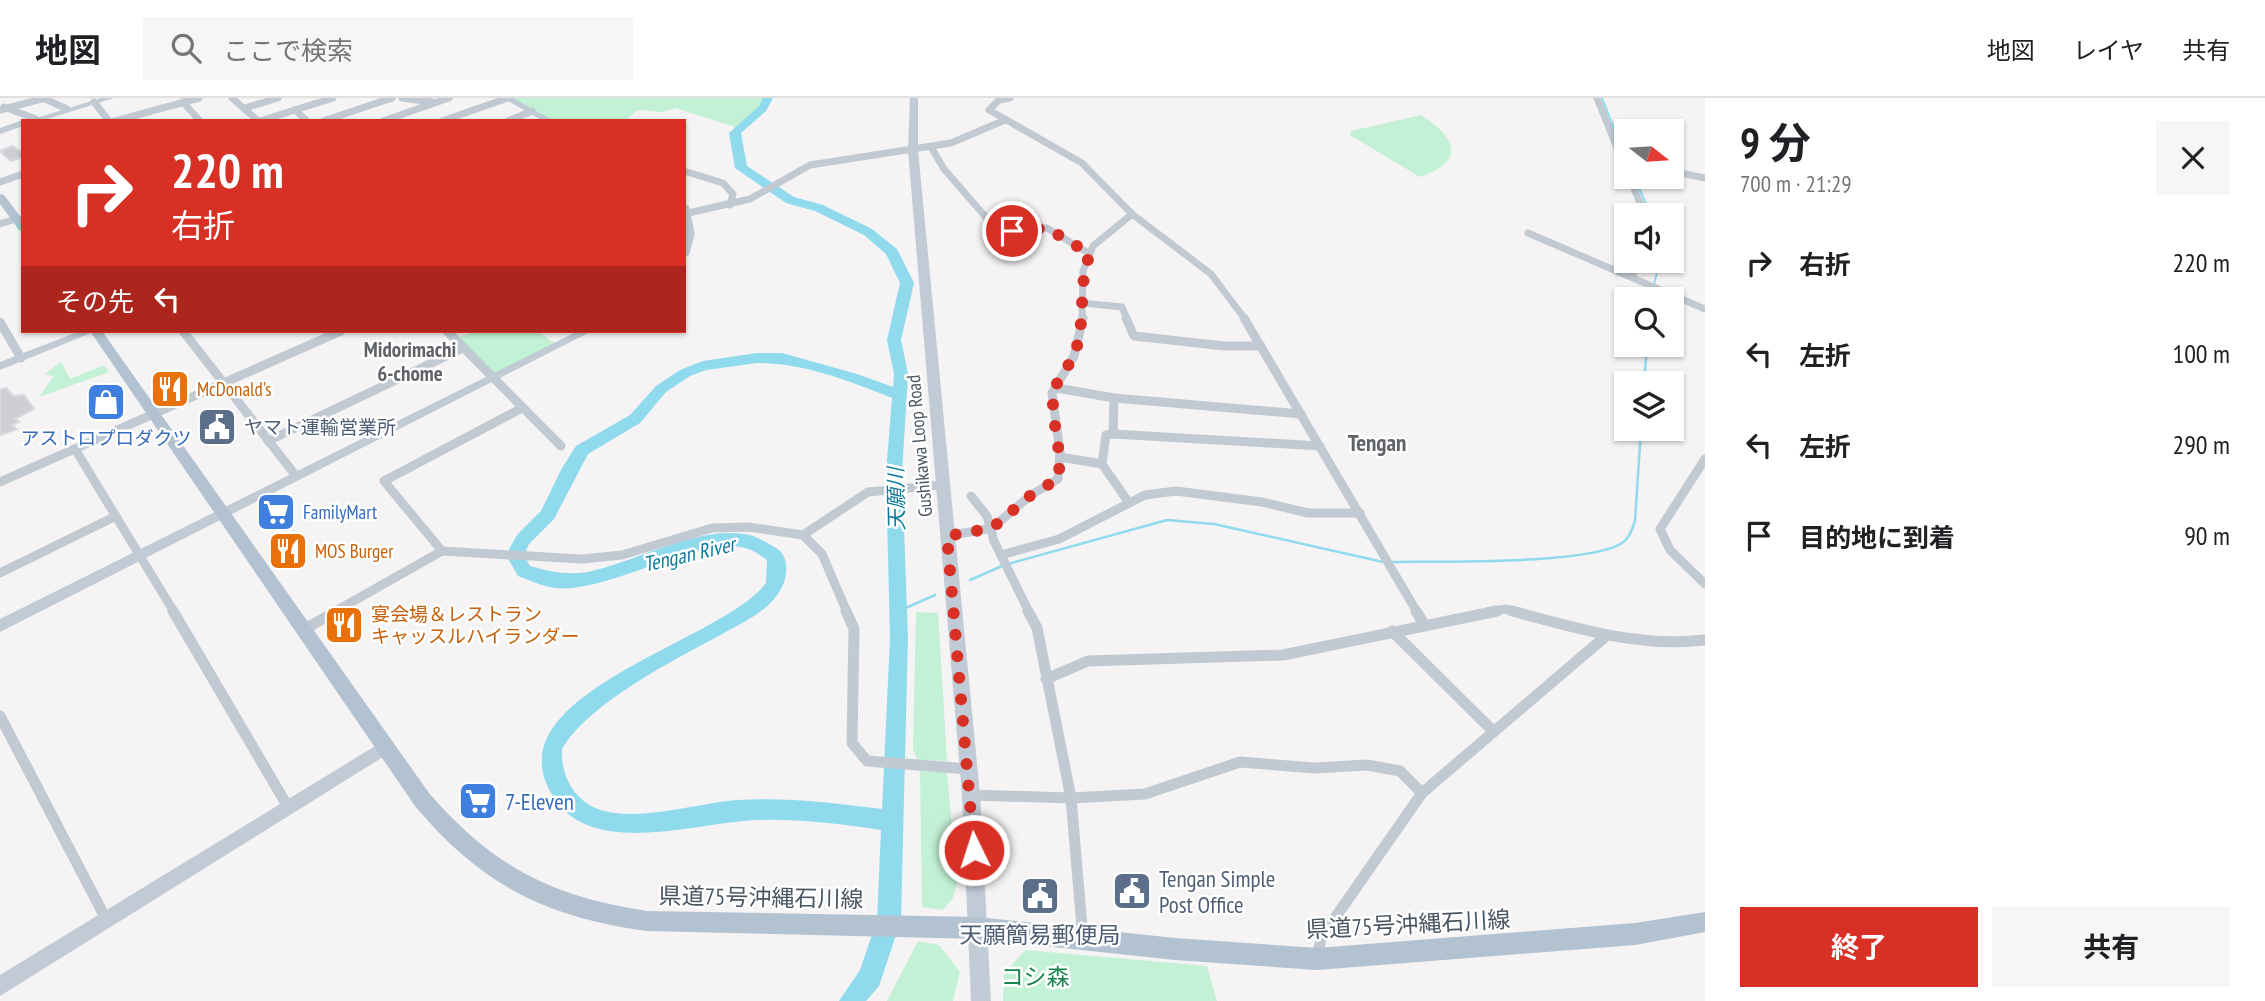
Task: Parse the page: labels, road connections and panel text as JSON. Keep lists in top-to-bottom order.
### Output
{
  "streets": {
    "main road": ["Gushikawa Loop Road", "県道75号沖縄石川線"]
  },
  "crossings": [
    ["Gushikawa Loop Road", "県道75号沖縄石川線"]
  ],
  "districts": ["Midorimachi 6-chome", "Tengan"],
  "water": ["天願川", "Tengan River"],
  "parks": ["コシ森"],
  "places": {
    "restaurant": ["McDonald's", "MOS Burger", "宴会場＆レストラン キャッスルハイランダー"],
    "shop": ["アストロプロダクツ"],
    "public building": ["ヤマト運輸営業所", "Tengan Simple Post Office", "天願簡易郵便局"],
    "supermarket": ["FamilyMart", "7-Eleven"]
  },
  "north": "right",
  "page": {
    "header": "地図",
    "search": "ここで検索",
    "nav": ["地図", "レイヤ", "共有"],
    "heading": ["9 分", "700 m · 21:29"],
    "turn": ["220 m", "右折"],
    "list": [
      {
        "name": "右折",
        "value": "220 m"
      },
      {
        "name": "左折",
        "value": "100 m"
      },
      {
        "name": "左折",
        "value": "290 m"
      },
      {
        "name": "目的地に到着",
        "value": "90 m"
      }
    ],
    "then": "その先",
    "buttons": ["終了", "共有"]
  }
}
